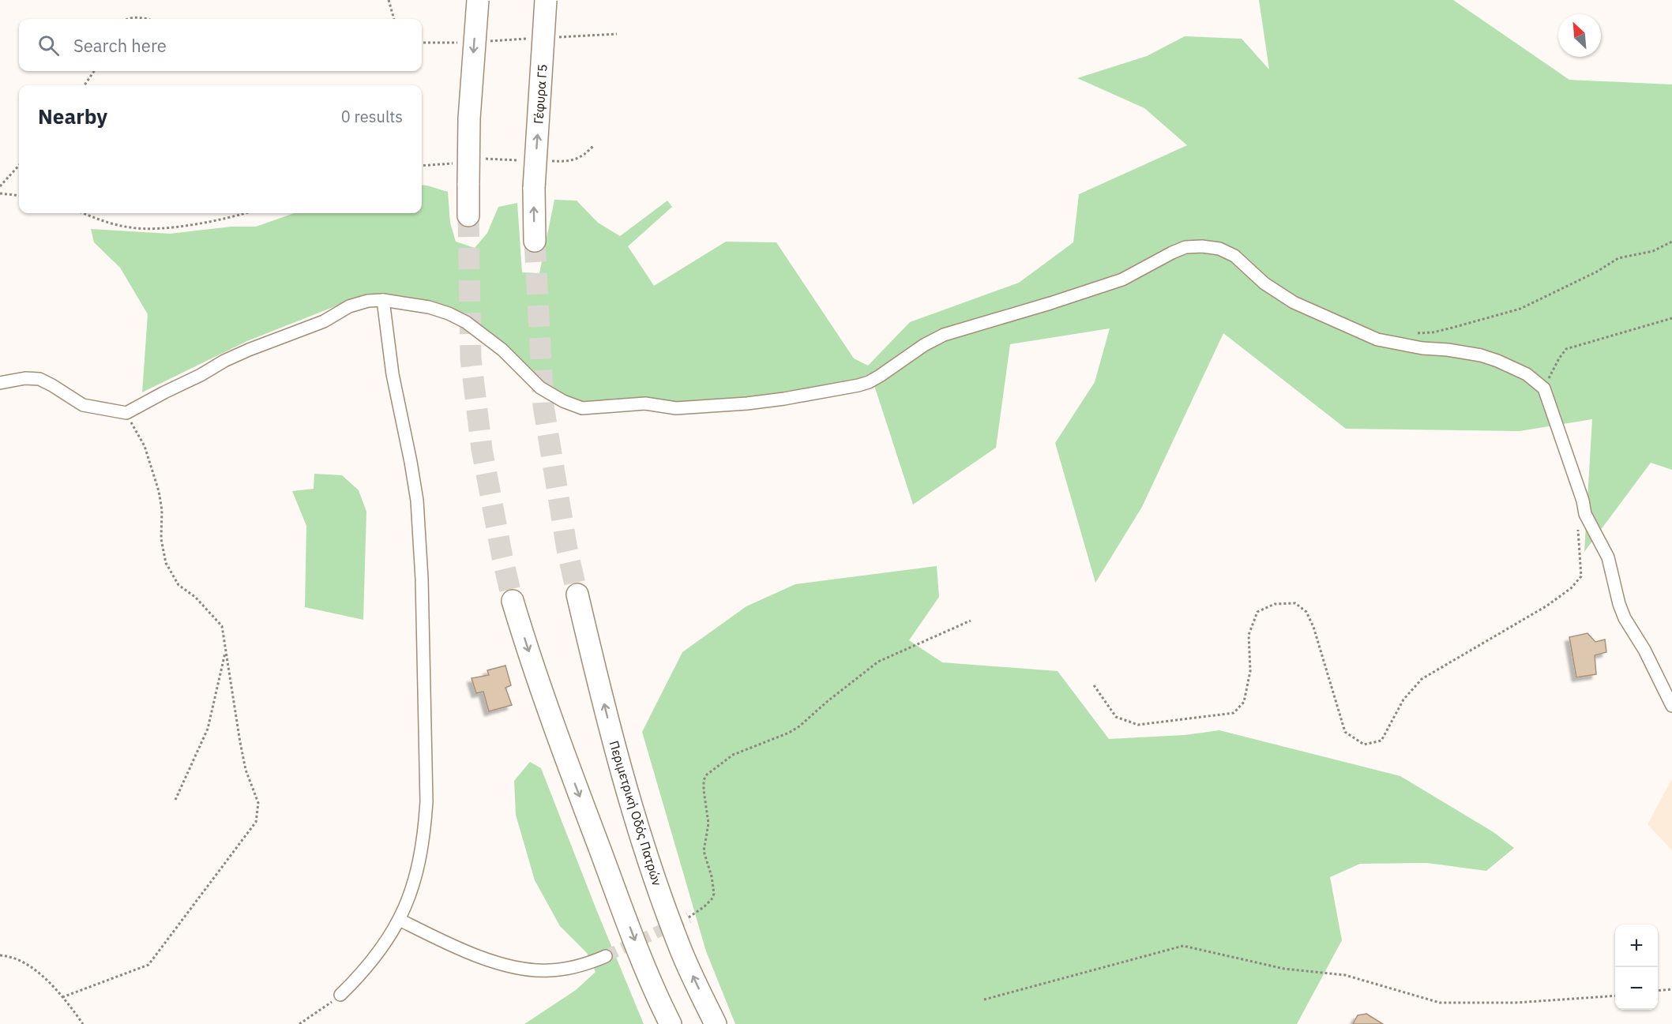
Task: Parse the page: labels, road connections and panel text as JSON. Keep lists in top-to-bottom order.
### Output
{
  "streets": {
    "highway": ["Γέφυρα Γ5", "Περιμετρική Οδός Πατρών"]
  },
  "north": "top left",
  "page": {
    "search": "Search here",
    "heading": ["Nearby", "0 results"],
    "map_buttons": ["+", "−"]
  }
}
